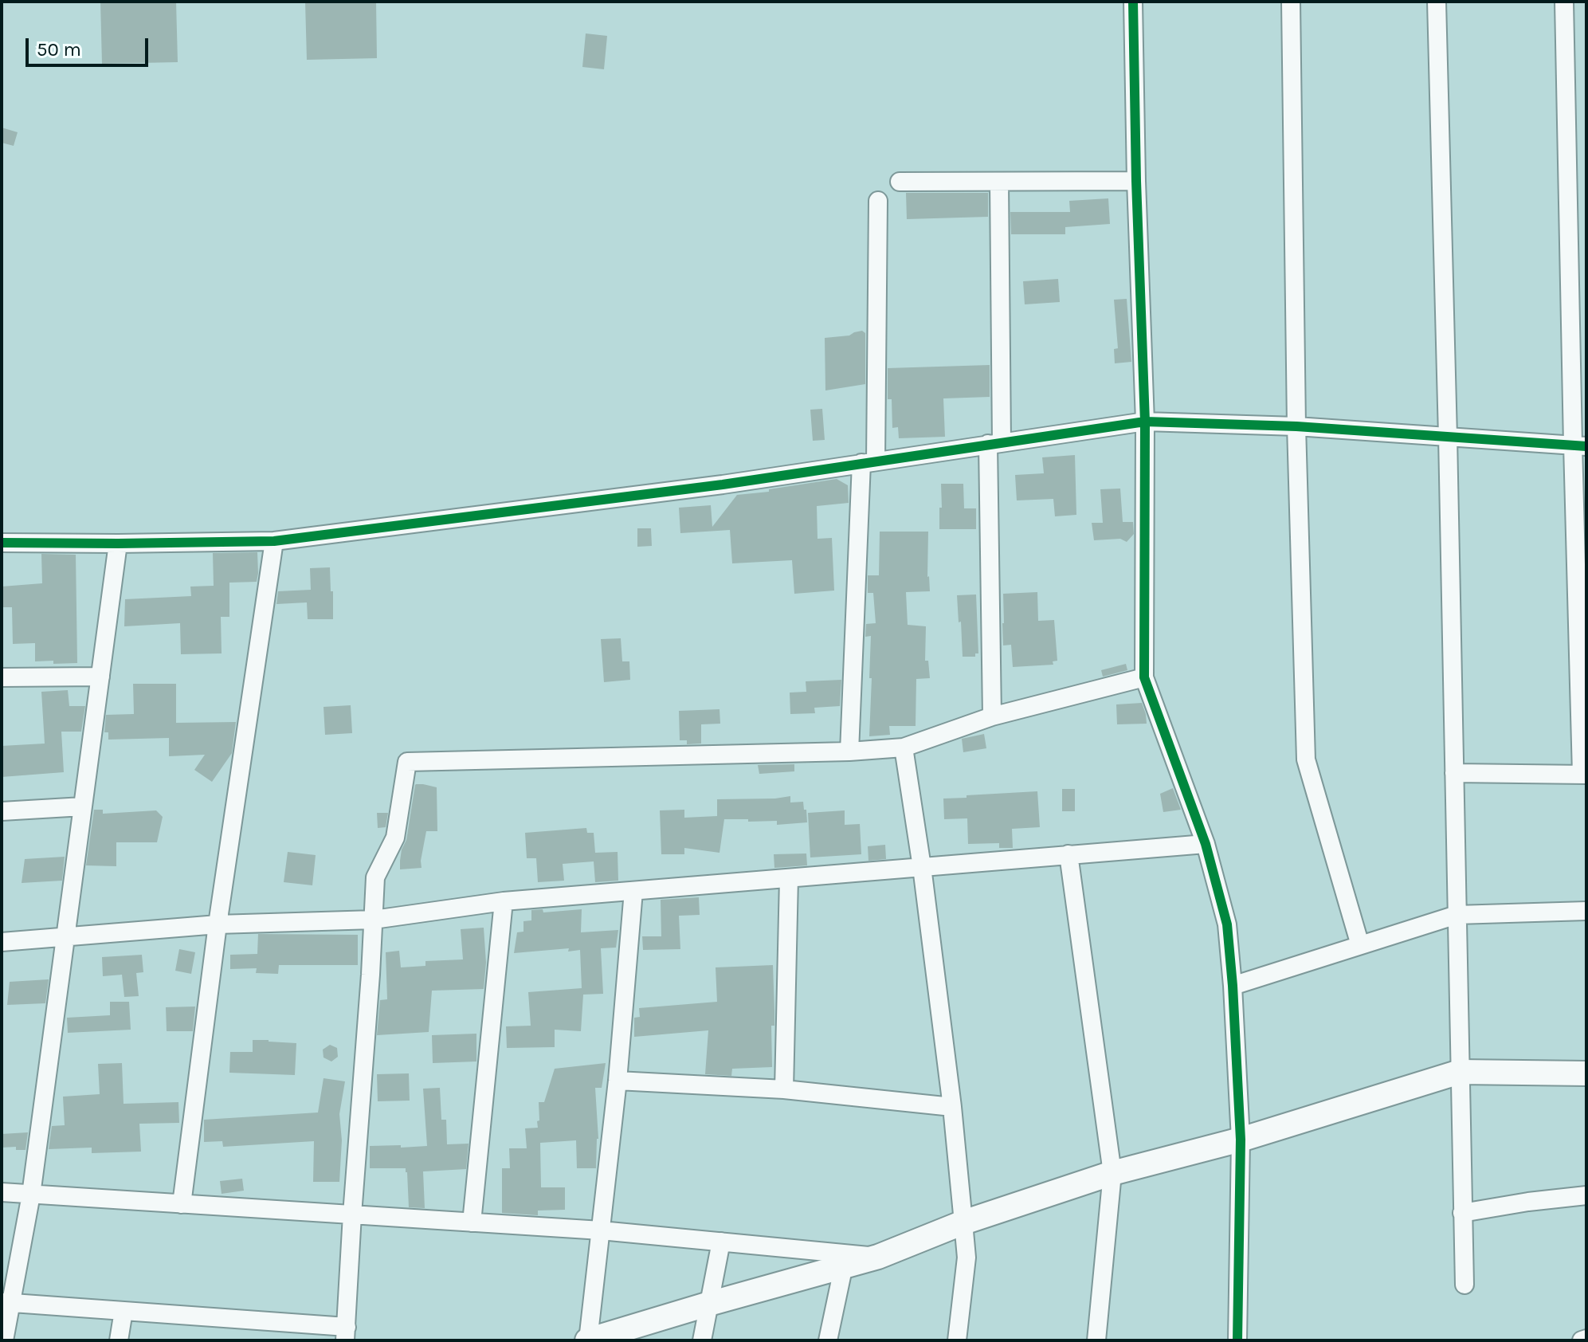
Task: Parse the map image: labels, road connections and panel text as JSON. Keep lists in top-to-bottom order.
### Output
{
  "scale_bar": "50 m"
}
